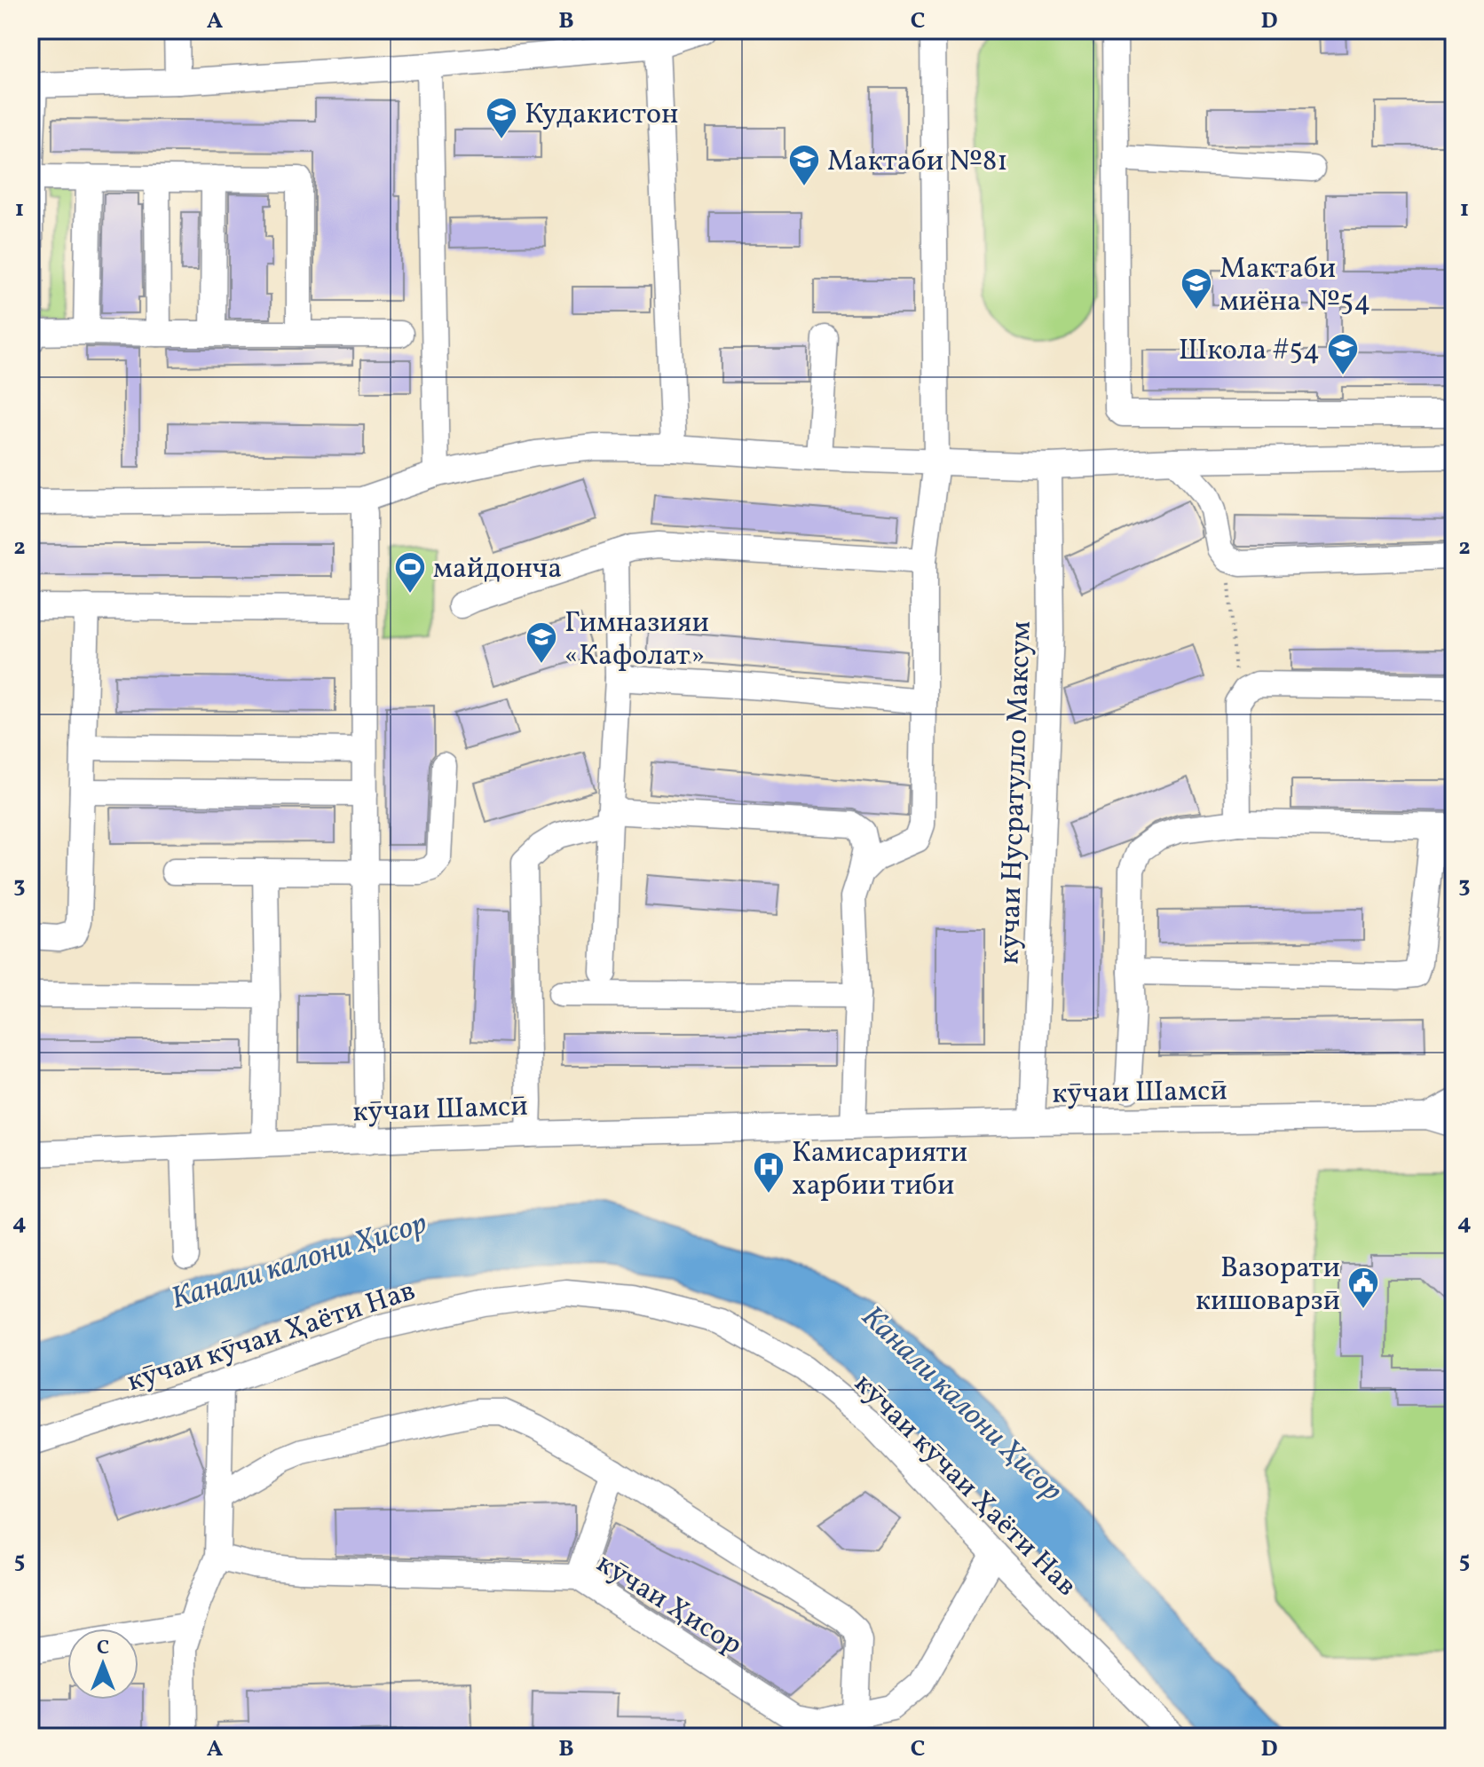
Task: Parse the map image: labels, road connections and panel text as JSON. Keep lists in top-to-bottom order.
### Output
{
  "streets": {
    "street": [
      "кӯчаи Нусратулло Максум",
      "кӯчаи Шамсӣ",
      "кӯчаи кӯчаи Ҳаёти Нав",
      "кӯчаи Ҳисор"
    ]
  },
  "crossings": [
    ["кӯчаи Нусратулло Максум", "кӯчаи Шамсӣ"],
    ["кӯчаи кӯчаи Ҳаёти Нав", "кӯчаи Ҳисор"]
  ],
  "water": ["Канали калони Ҳисор"],
  "places": {
    "school or university": [
      "Кудакистон",
      "Мактаби №81",
      "Мактаби миёна №54",
      "Школа #54",
      "Гимназияи «Кафолат»"
    ],
    "sports": ["майдонча"],
    "hospital": ["Камисарияти харбии тиби"],
    "public building": ["Вазорати кишоварзӣ"]
  },
  "north": "top",
  "grid": {
    "columns": [
      "A",
      "B",
      "C",
      "D"
    ],
    "rows": [
      "1",
      "2",
      "3",
      "4",
      "5"
    ]
  }
}
